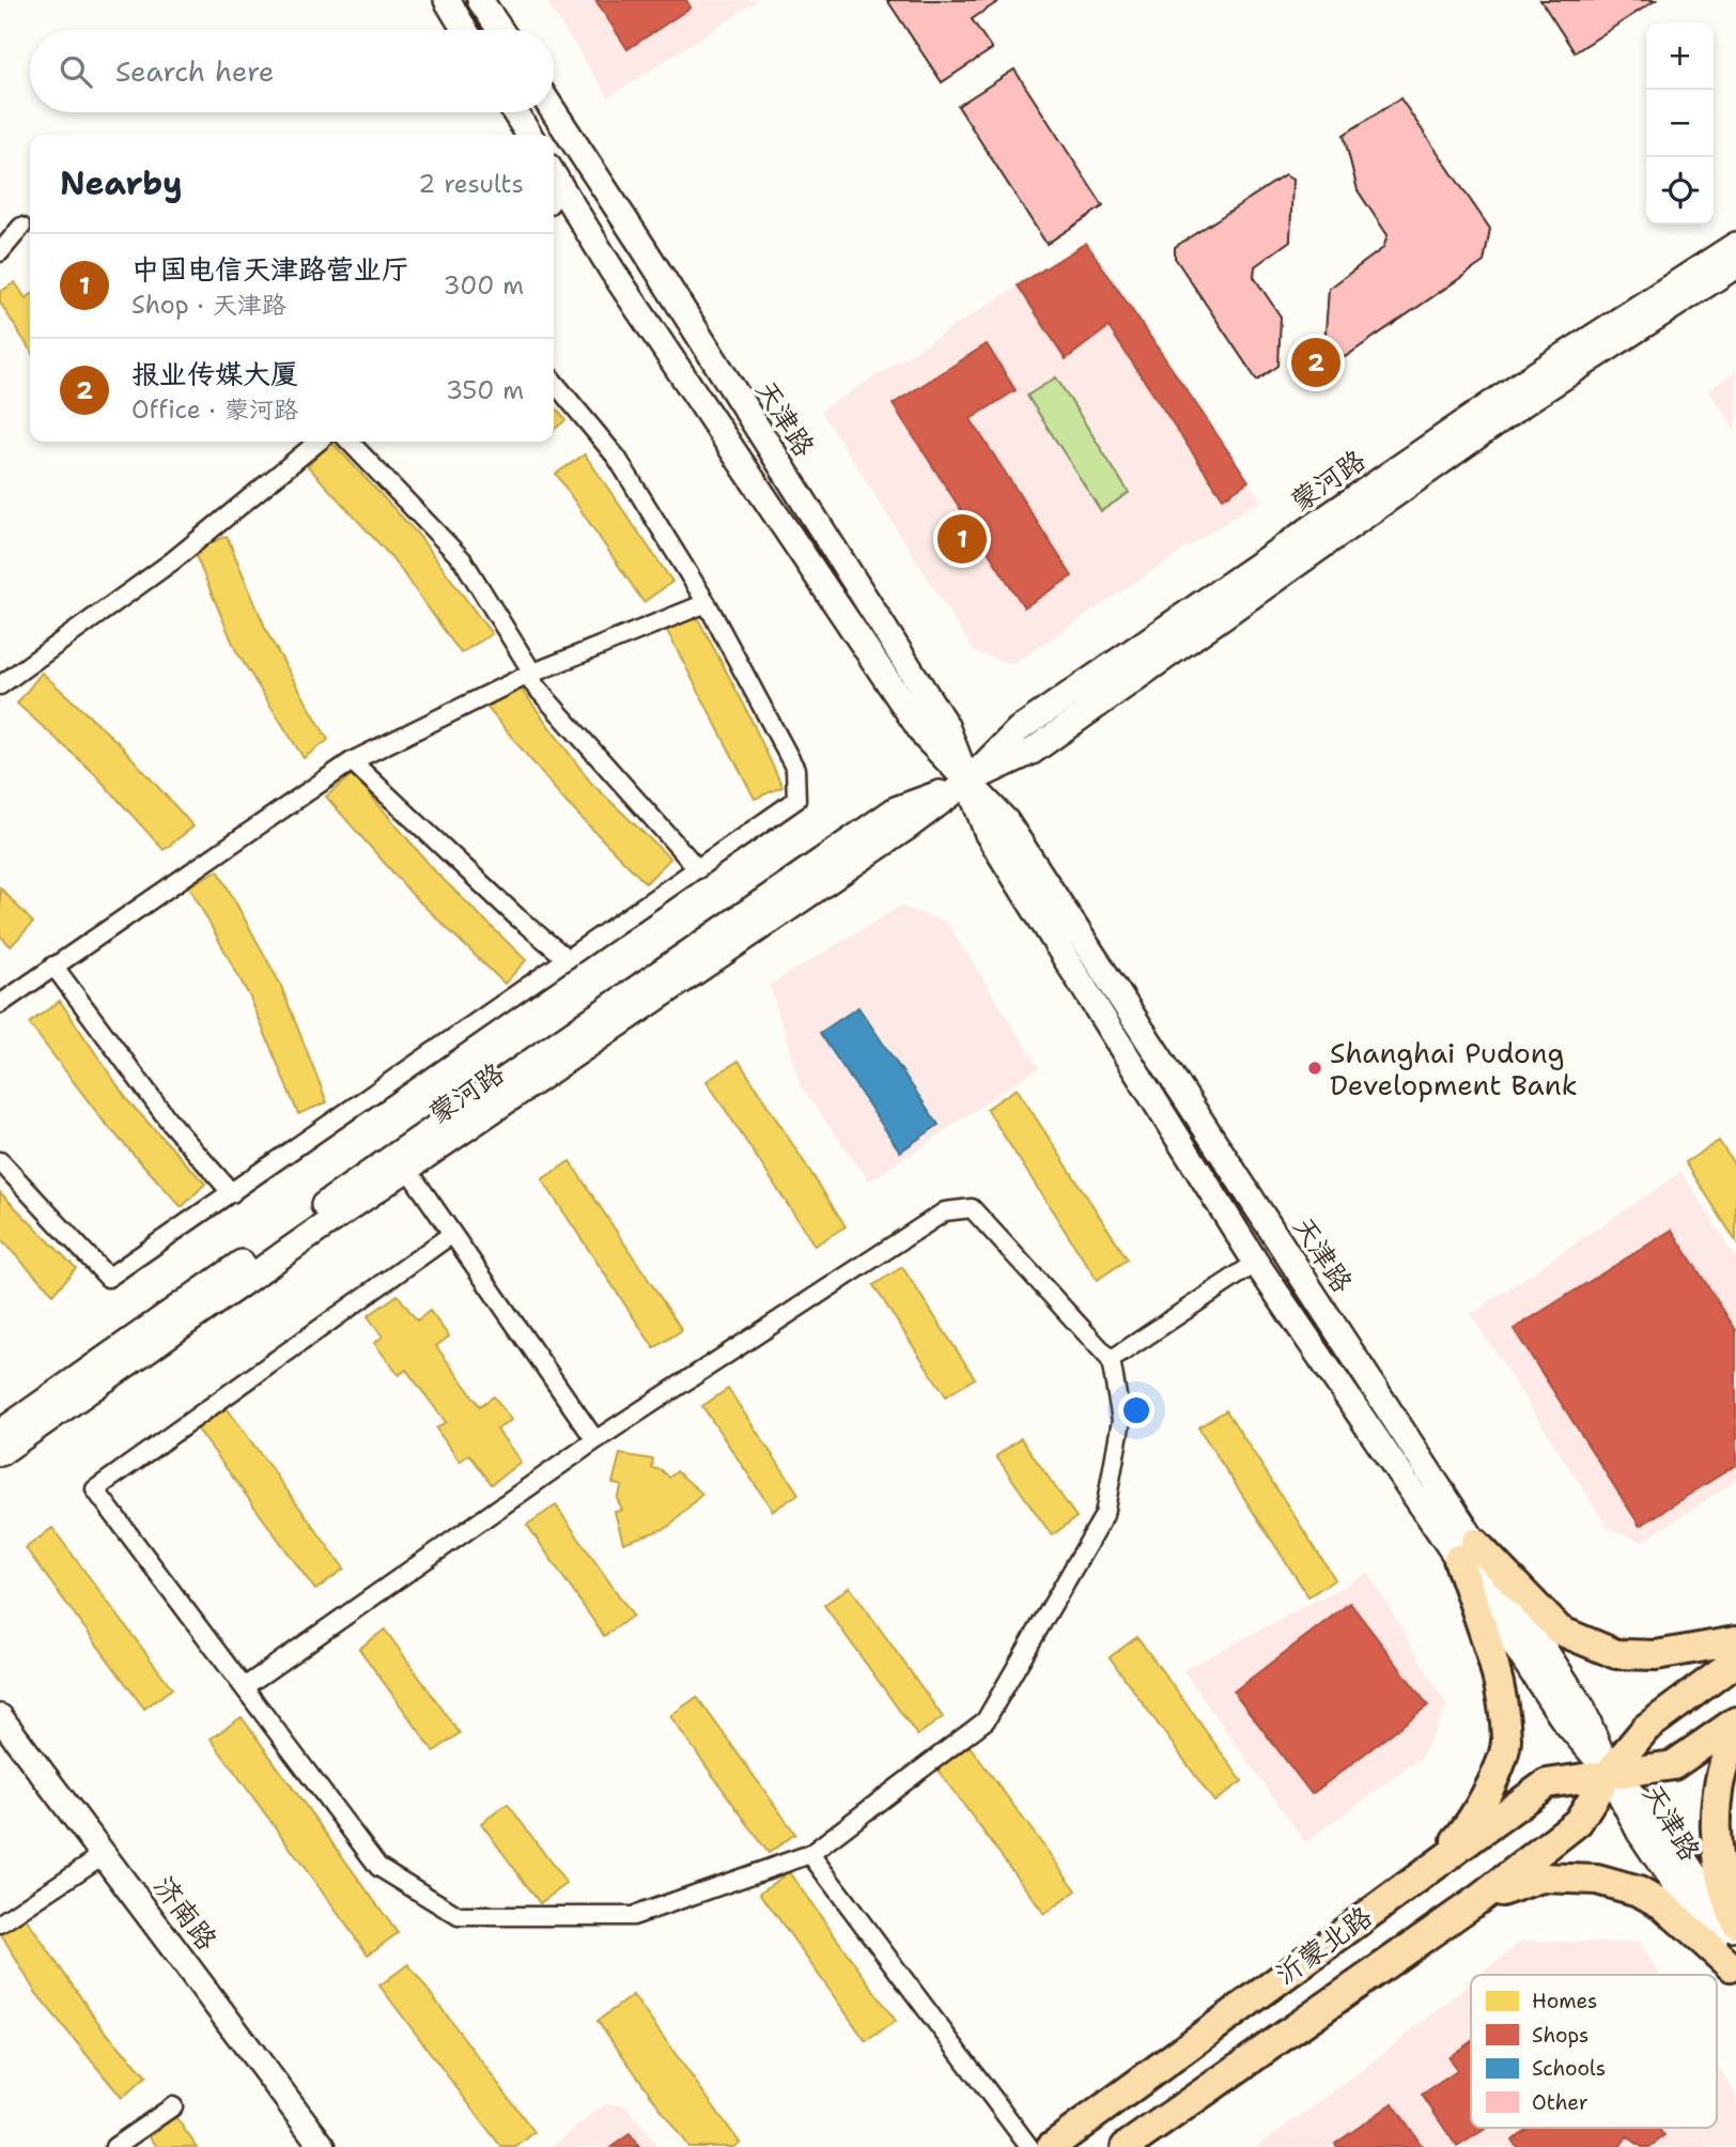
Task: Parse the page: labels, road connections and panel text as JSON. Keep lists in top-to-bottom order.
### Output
{
  "streets": {
    "main road": ["沂蒙北路"],
    "street": ["天津路", "蒙河路", "济南路"]
  },
  "crossings": [
    ["天津路", "蒙河路"],
    ["天津路", "沂蒙北路"]
  ],
  "places": ["Shanghai Pudong Development Bank"],
  "legend": [
    "Homes",
    "Shops",
    "Schools",
    "Other"
  ],
  "page": {
    "map_buttons": ["+", "−"],
    "search": "Search here",
    "heading": ["Nearby", "2 results"],
    "list": [
      {
        "mark": "1",
        "name": "中国电信天津路营业厅",
        "note": "Shop · 天津路",
        "value": "300 m"
      },
      {
        "mark": "2",
        "name": "报业传媒大厦",
        "note": "Office · 蒙河路",
        "value": "350 m"
      }
    ],
    "pins": ["2", "1"]
  }
}
